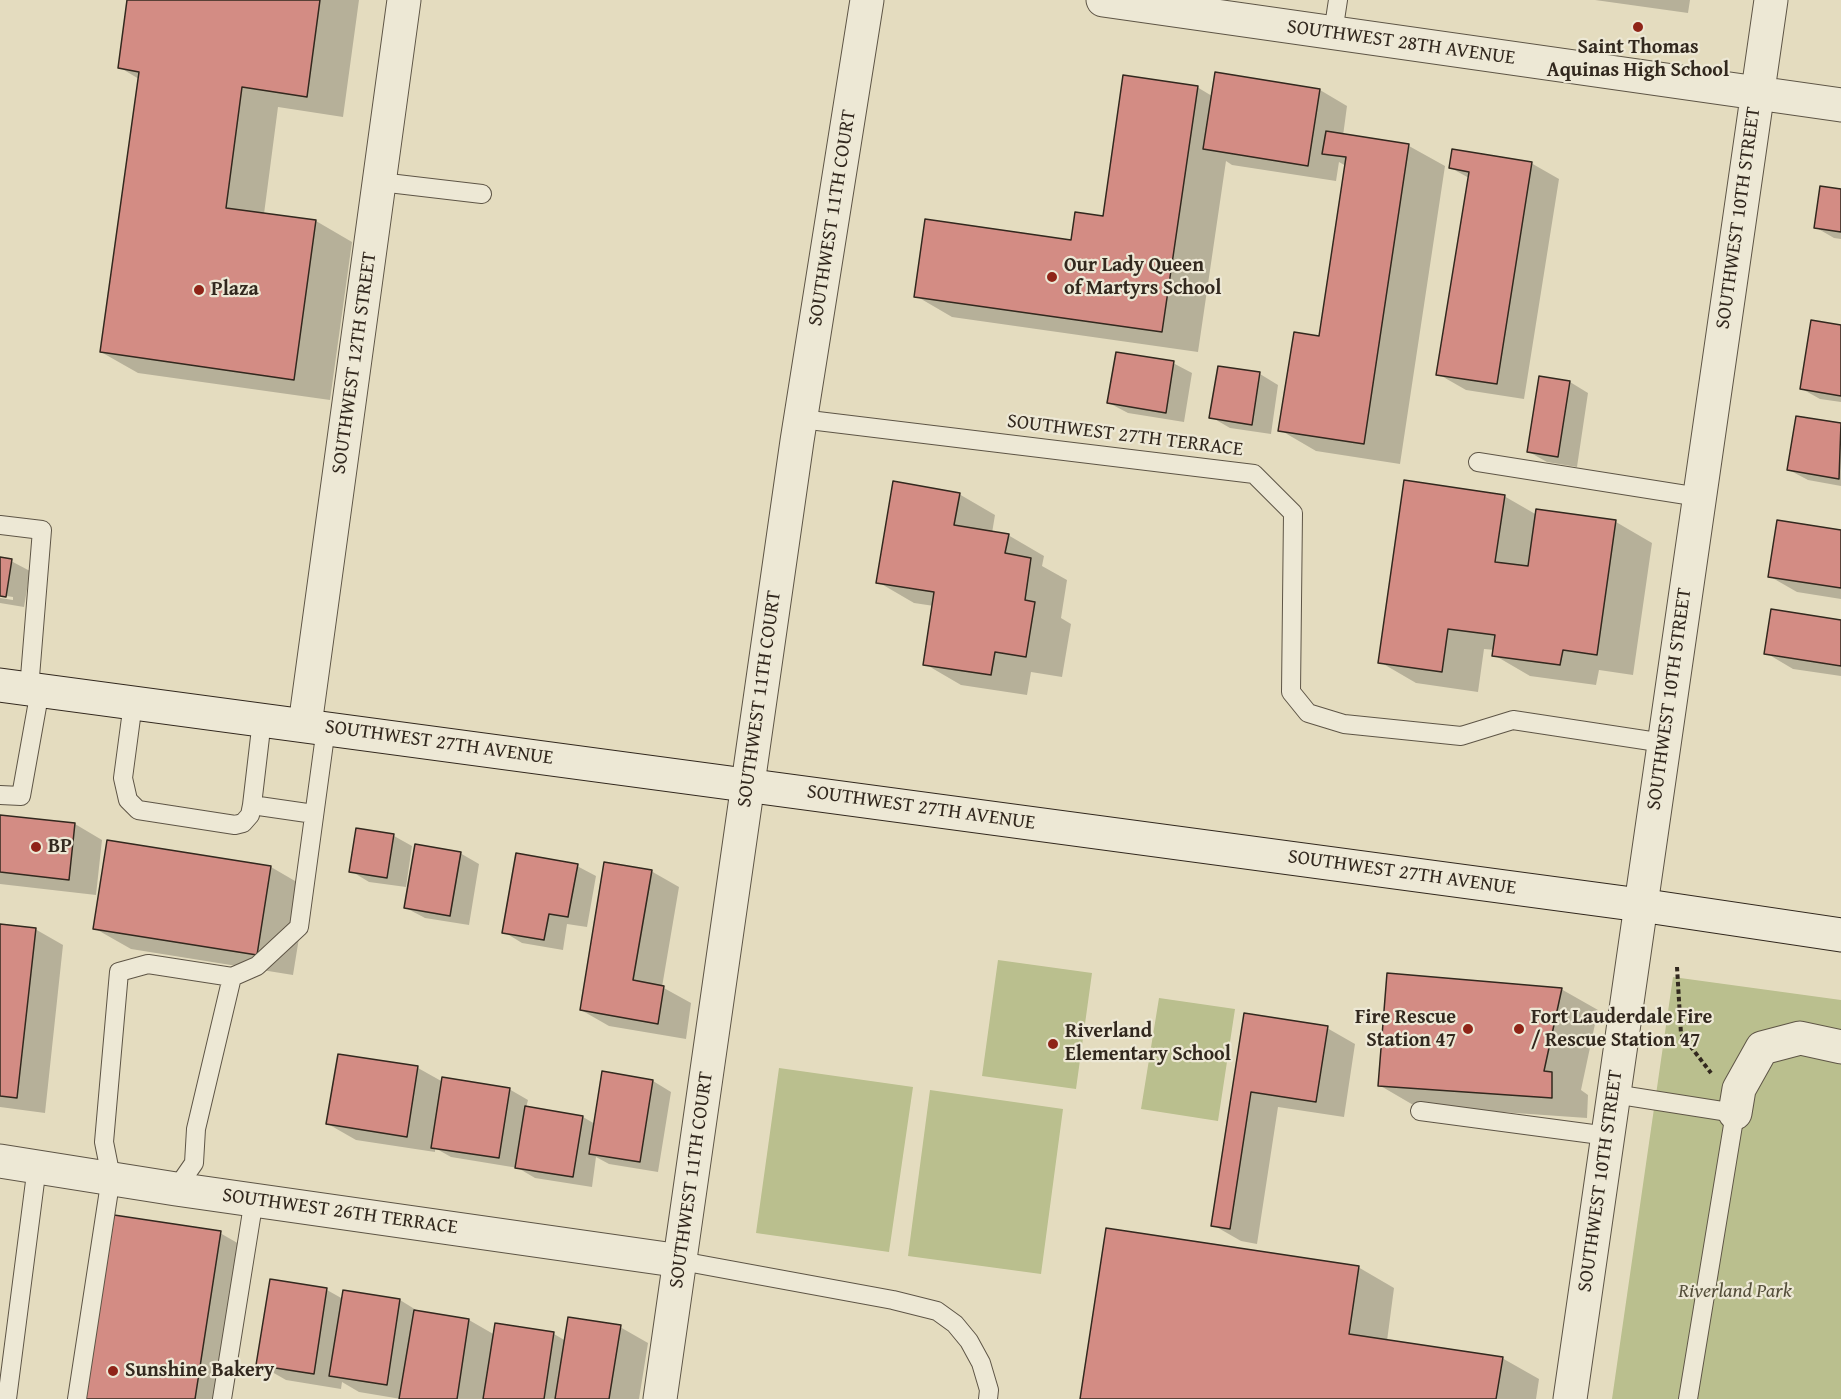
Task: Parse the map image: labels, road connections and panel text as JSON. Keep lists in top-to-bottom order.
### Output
{
  "streets": {
    "street": [
      "SOUTHWEST 28TH AVENUE",
      "SOUTHWEST 11TH COURT",
      "SOUTHWEST 10TH STREET",
      "SOUTHWEST 12TH STREET",
      "SOUTHWEST 27TH AVENUE",
      "SOUTHWEST 26TH TERRACE"
    ],
    "lane": ["SOUTHWEST 27TH TERRACE"]
  },
  "crossings": [
    ["SOUTHWEST 28TH AVENUE", "SOUTHWEST 10TH STREET"],
    ["SOUTHWEST 11TH COURT", "SOUTHWEST 27TH TERRACE"],
    ["SOUTHWEST 11TH COURT", "SOUTHWEST 27TH AVENUE"],
    ["SOUTHWEST 11TH COURT", "SOUTHWEST 26TH TERRACE"],
    ["SOUTHWEST 10TH STREET", "SOUTHWEST 27TH TERRACE"],
    ["SOUTHWEST 10TH STREET", "SOUTHWEST 27TH AVENUE"],
    ["SOUTHWEST 12TH STREET", "SOUTHWEST 27TH AVENUE"]
  ],
  "parks": ["Riverland Park"],
  "places": [
    "Saint Thomas Aquinas High School",
    "Our Lady Queen of Martyrs School",
    "Plaza",
    "BP",
    "Fire Rescue Station 47",
    "Fort Lauderdale Fire / Rescue Station 47",
    "Riverland Elementary School",
    "Sunshine Bakery"
  ]
}
